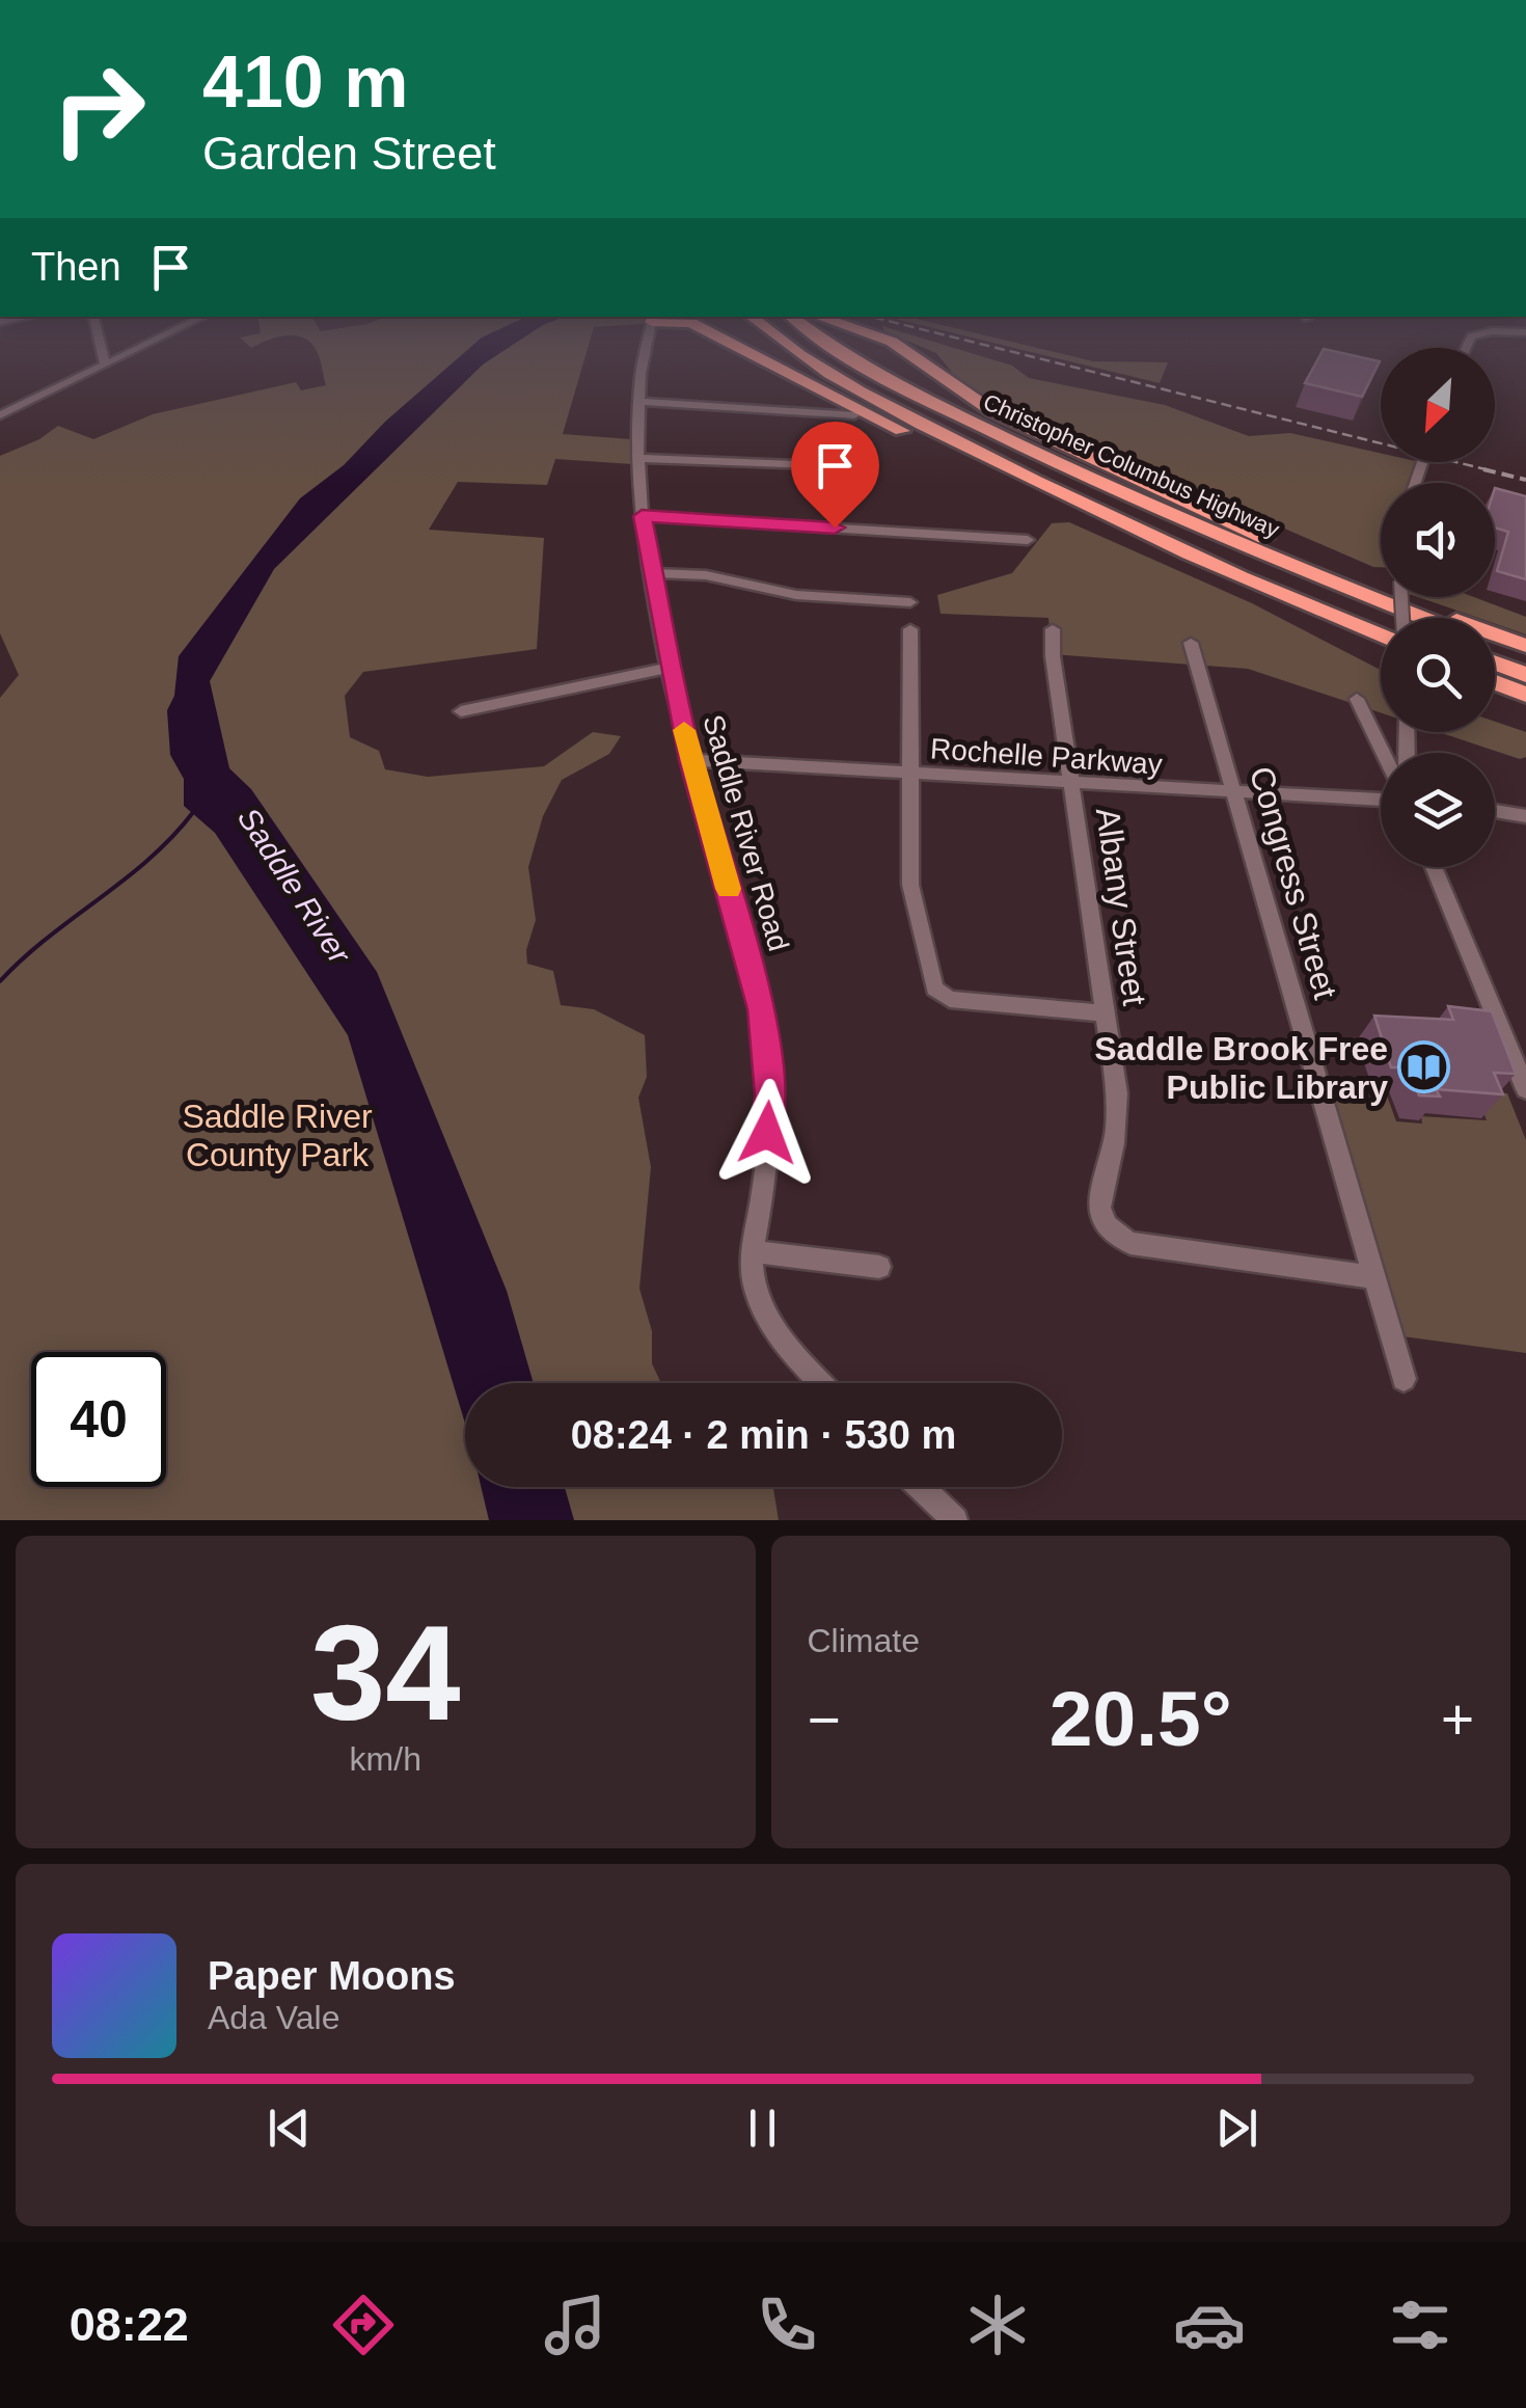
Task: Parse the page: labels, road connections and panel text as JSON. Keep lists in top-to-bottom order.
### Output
{
  "streets": {
    "highway": ["Christopher Columbus Highway"],
    "street": [
      "Rochelle Parkway",
      "Saddle River Road",
      "Congress Street",
      "Albany Street"
    ]
  },
  "crossings": [
    ["Rochelle Parkway", "Saddle River Road"],
    ["Rochelle Parkway", "Congress Street"],
    ["Rochelle Parkway", "Albany Street"],
    ["Congress Street", "Albany Street"]
  ],
  "water": ["Saddle River"],
  "parks": ["Saddle River County Park"],
  "places": {
    "library": ["Saddle Brook Free Public Library"]
  },
  "north": "bottom left",
  "page": {
    "turn": ["410 m", "Garden Street"],
    "then": "Then",
    "limit": "40",
    "trip": "08:24 · 2 min · 530 m",
    "tile": [
      ["34", "km/h"],
      "Climate"
    ],
    "heat": ["−", "20.5°", "+"],
    "song": ["Paper Moons", "Ada Vale"],
    "tabs": "08:22"
  }
}
